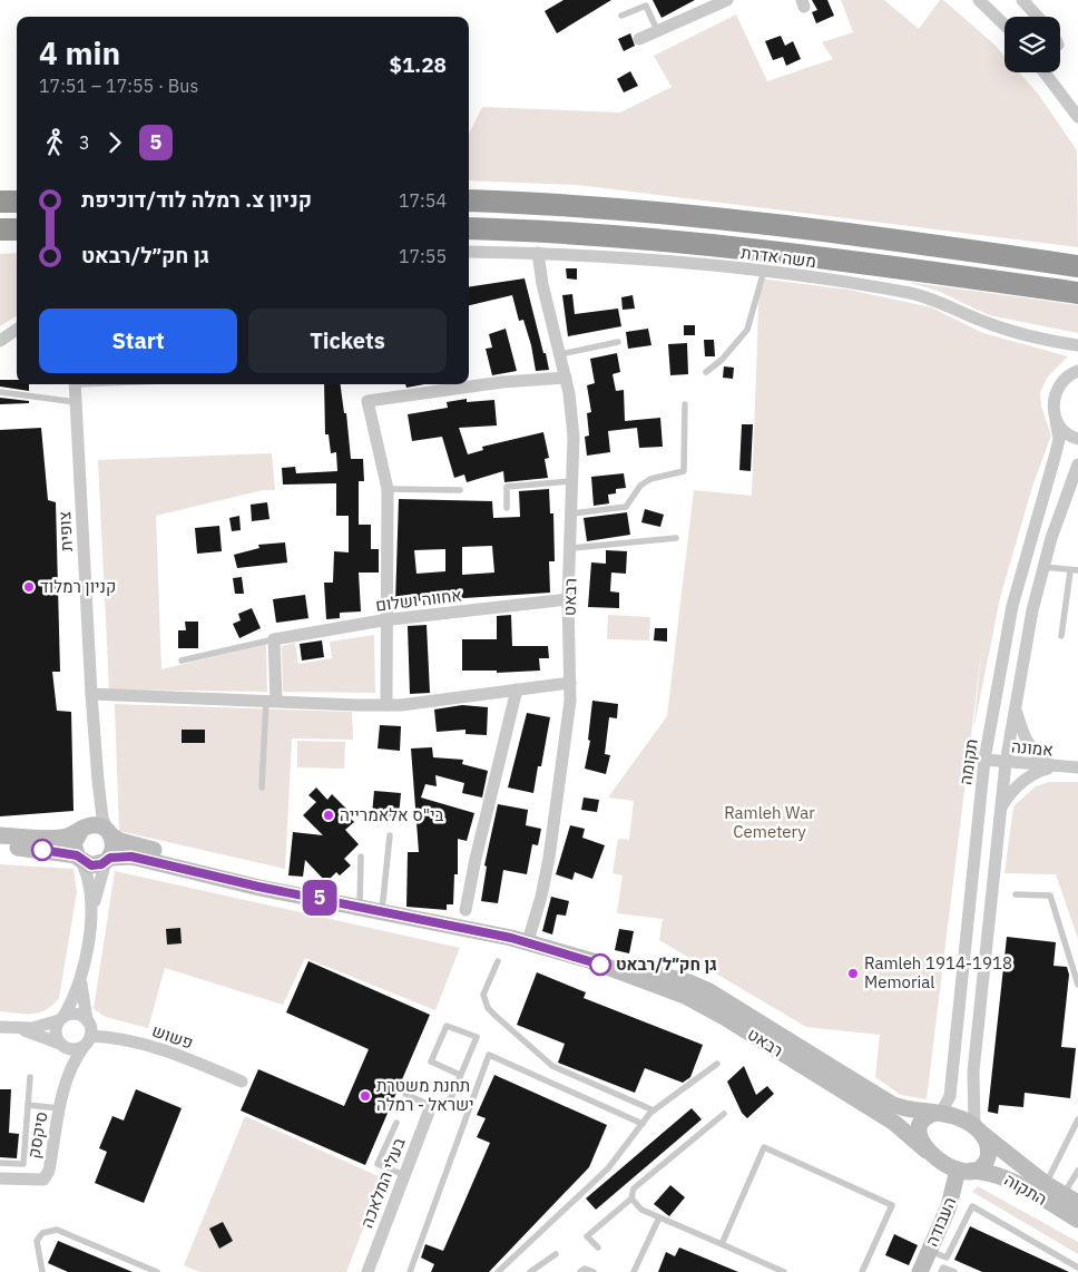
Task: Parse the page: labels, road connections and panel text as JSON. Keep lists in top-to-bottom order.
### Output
{
  "streets": {
    "street": [
      "משה אדרת",
      "צופית",
      "רבאט",
      "אחווה ושלום",
      "אמונה",
      "תקומה",
      "פשוש",
      "סיקסק",
      "בעלי המלאכה",
      "התקוה",
      "העבודה"
    ]
  },
  "crossings": [
    ["משה אדרת", "רבאט"],
    ["צופית", "רבאט"],
    ["רבאט", "אחווה ושלום"],
    ["רבאט", "תקומה"],
    ["רבאט", "התקוה"],
    ["רבאט", "העבודה"],
    ["אמונה", "תקומה"],
    ["תקומה", "התקוה"],
    ["תקומה", "העבודה"],
    ["פשוש", "סיקסק"],
    ["התקוה", "העבודה"]
  ],
  "parks": ["Ramleh War Cemetery"],
  "places": [
    "קניון רמלוד",
    "בי\"ס אלאמרייה",
    "גן חק״ל/רבאט",
    "Ramleh 1914-1918 Memorial",
    "תחנת משטרת ישראל - רמלה"
  ],
  "lines": ["bus line 5"],
  "page": {
    "on_map": "5",
    "heading": ["4 min", "17:51 – 17:55 · Bus", "$1.28"],
    "legs": ["3", "5"],
    "list": [
      {
        "name": "קניון צ. רמלה לוד/דוכיפת",
        "value": "17:54"
      },
      {
        "name": "גן חק״ל/רבאט",
        "value": "17:55"
      }
    ],
    "buttons": ["Start", "Tickets"]
  }
}
